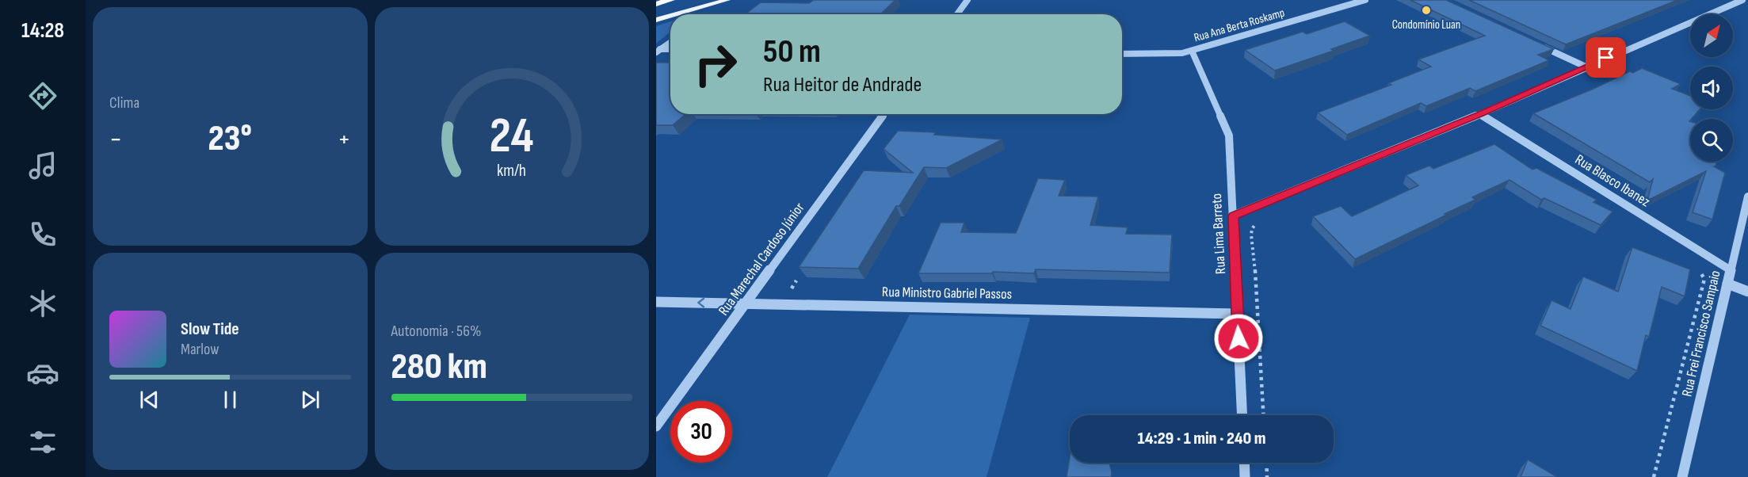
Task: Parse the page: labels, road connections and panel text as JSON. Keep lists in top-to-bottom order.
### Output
{
  "streets": {
    "street": [
      "Rua Ana Berta Roskamp",
      "Rua Blasco Ibanez",
      "Rua Lima Barreto",
      "Rua Marechal Cardoso Júnior",
      "Rua Ministro Gabriel Passos",
      "Rua Frei Francisco Sampaio"
    ]
  },
  "crossings": [
    ["Rua Ana Berta Roskamp", "Rua Lima Barreto"],
    ["Rua Blasco Ibanez", "Rua Frei Francisco Sampaio"],
    ["Rua Lima Barreto", "Rua Ministro Gabriel Passos"],
    ["Rua Marechal Cardoso Júnior", "Rua Ministro Gabriel Passos"]
  ],
  "places": ["Condomínio Luan"],
  "north": "top right",
  "page": {
    "tabs": "14:28",
    "tile": [
      "Clima",
      ["Autonomia · 56%", "280 km"]
    ],
    "turn": ["50 m", "Rua Heitor de Andrade"],
    "heat": ["−", "23°", "+"],
    "song": ["Slow Tide", "Marlow"],
    "limit": "30",
    "trip": "14:29 · 1 min · 240 m",
    "gauge": ["24", "km/h"]
  }
}
